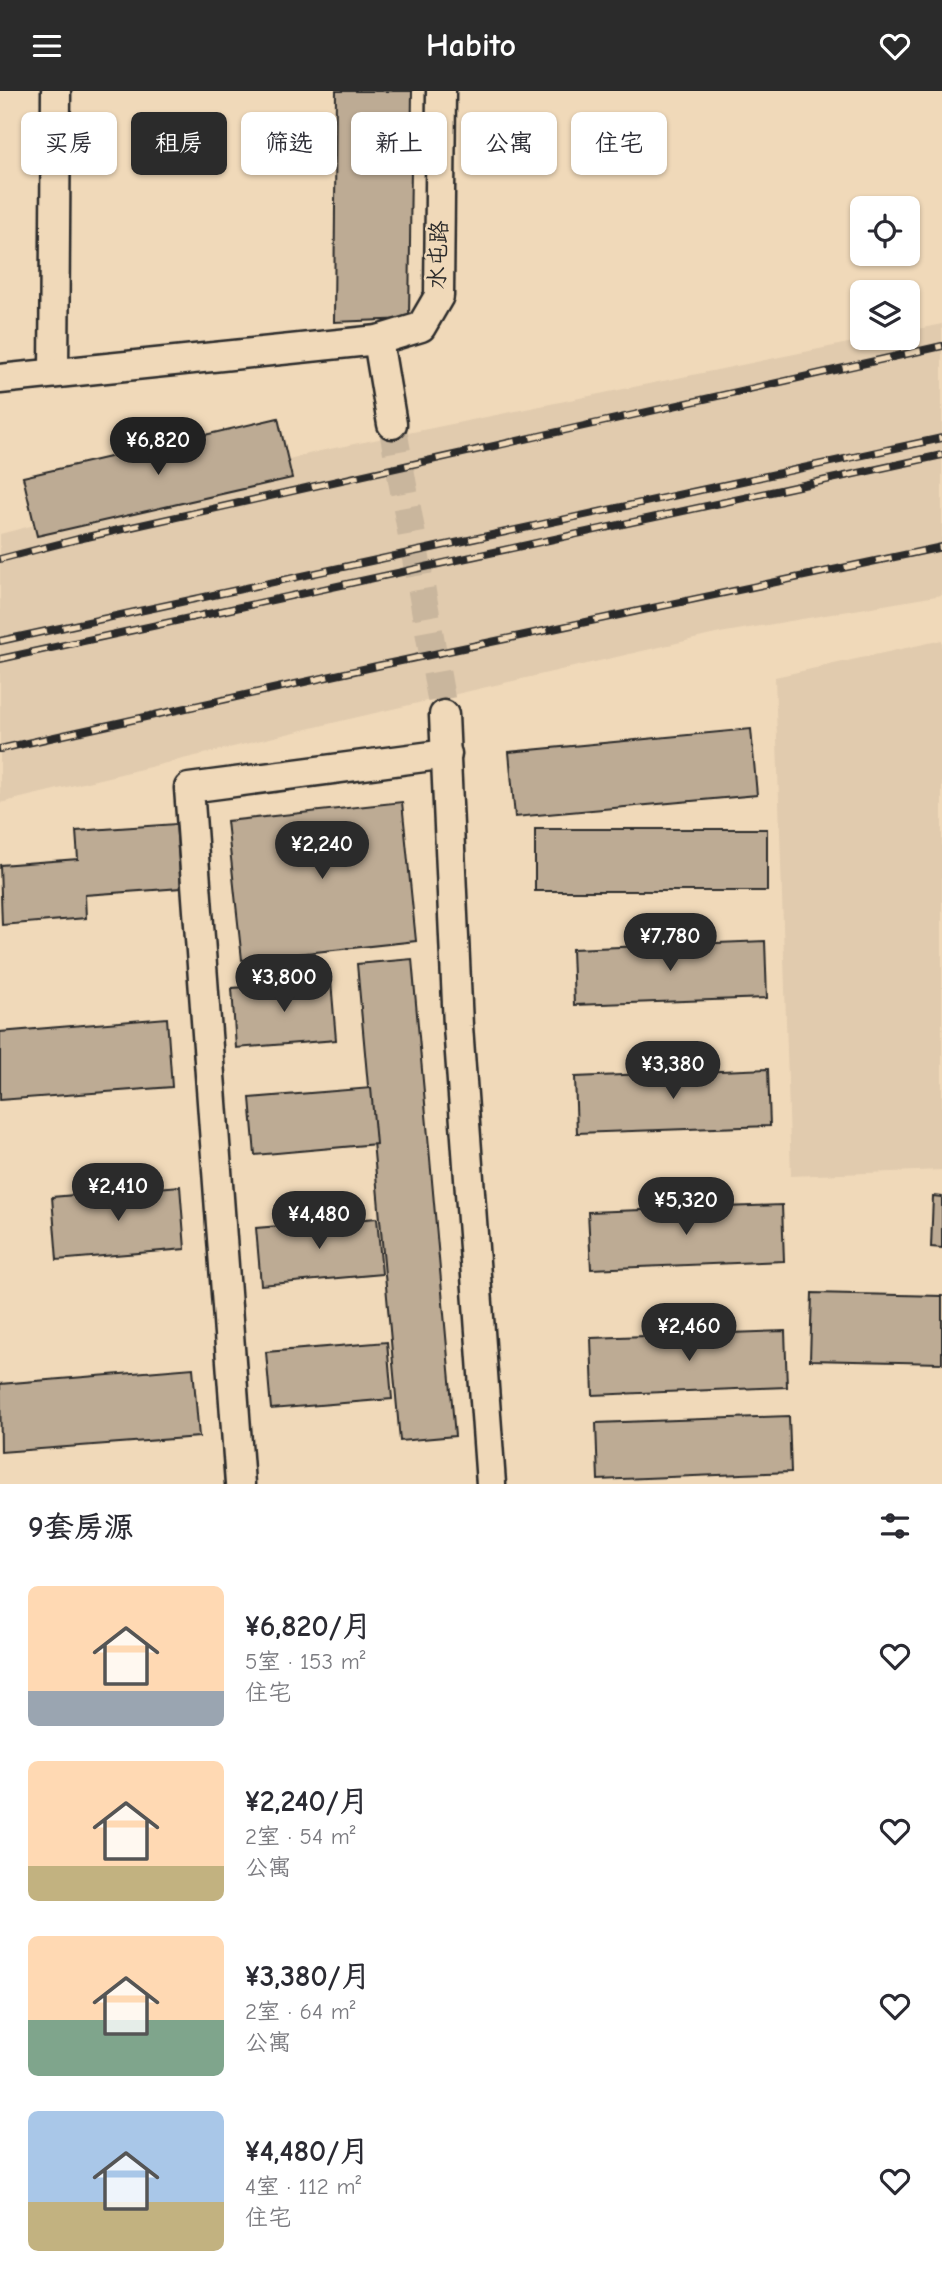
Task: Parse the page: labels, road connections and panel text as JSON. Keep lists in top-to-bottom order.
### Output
{
  "streets": {
    "street": ["水屯路"]
  },
  "page": {
    "header": "Habito",
    "chip": [
      "买房",
      "租房",
      "筛选",
      "新上",
      "公寓",
      "住宅"
    ],
    "price": [
      "¥6,820",
      "¥2,240",
      "¥7,780",
      "¥3,800",
      "¥3,380",
      "¥2,410",
      "¥5,320",
      "¥4,480",
      "¥2,460"
    ],
    "heading": "9套房源",
    "list": [
      {
        "name": "¥6,820/月",
        "note": "5室 · 153 m² · 住宅"
      },
      {
        "name": "¥2,240/月",
        "note": "2室 · 54 m² · 公寓"
      },
      {
        "name": "¥3,380/月",
        "note": "2室 · 64 m² · 公寓"
      },
      {
        "name": "¥4,480/月",
        "note": "4室 · 112 m² · 住宅"
      }
    ]
  }
}
